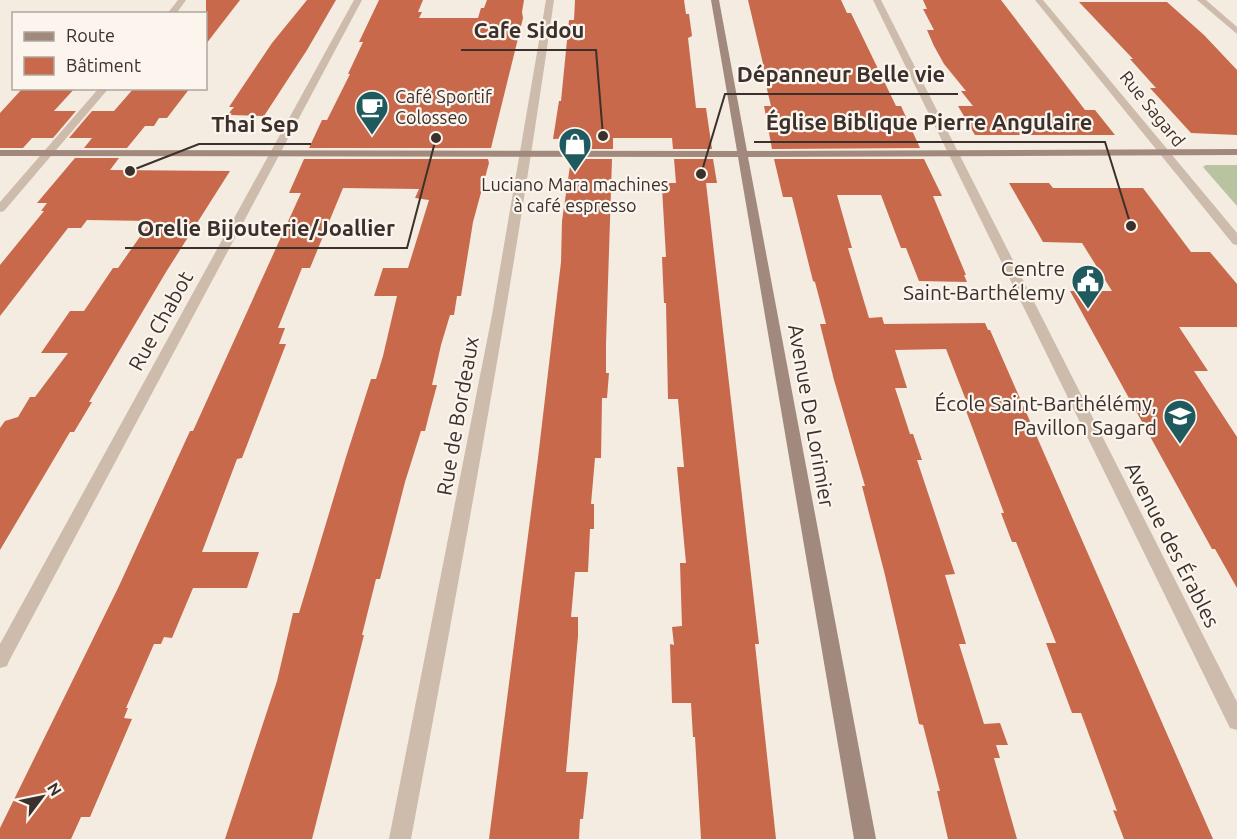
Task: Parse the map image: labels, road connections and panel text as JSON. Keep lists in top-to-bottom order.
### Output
{
  "streets": {
    "main road": ["Avenue De Lorimier"],
    "street": [
      "Rue Sagard",
      "Rue Chabot",
      "Rue de Bordeaux",
      "Avenue des Érables"
    ]
  },
  "places": {
    "other": [
      "Cafe Sidou",
      "Orelie Bijouterie/Joallier",
      "Thai Sep",
      "Dépanneur Belle vie",
      "Église Biblique Pierre Angulaire"
    ],
    "cafe": ["Café Sportif Colosseo"],
    "shop": ["Luciano Mara machines à café espresso"],
    "public building": ["Centre Saint-Barthélemy"],
    "school or university": ["École Saint-Barthélémy, Pavillon Sagard"]
  },
  "legend": ["Route", "Bâtiment"],
  "north": "top right"
}
